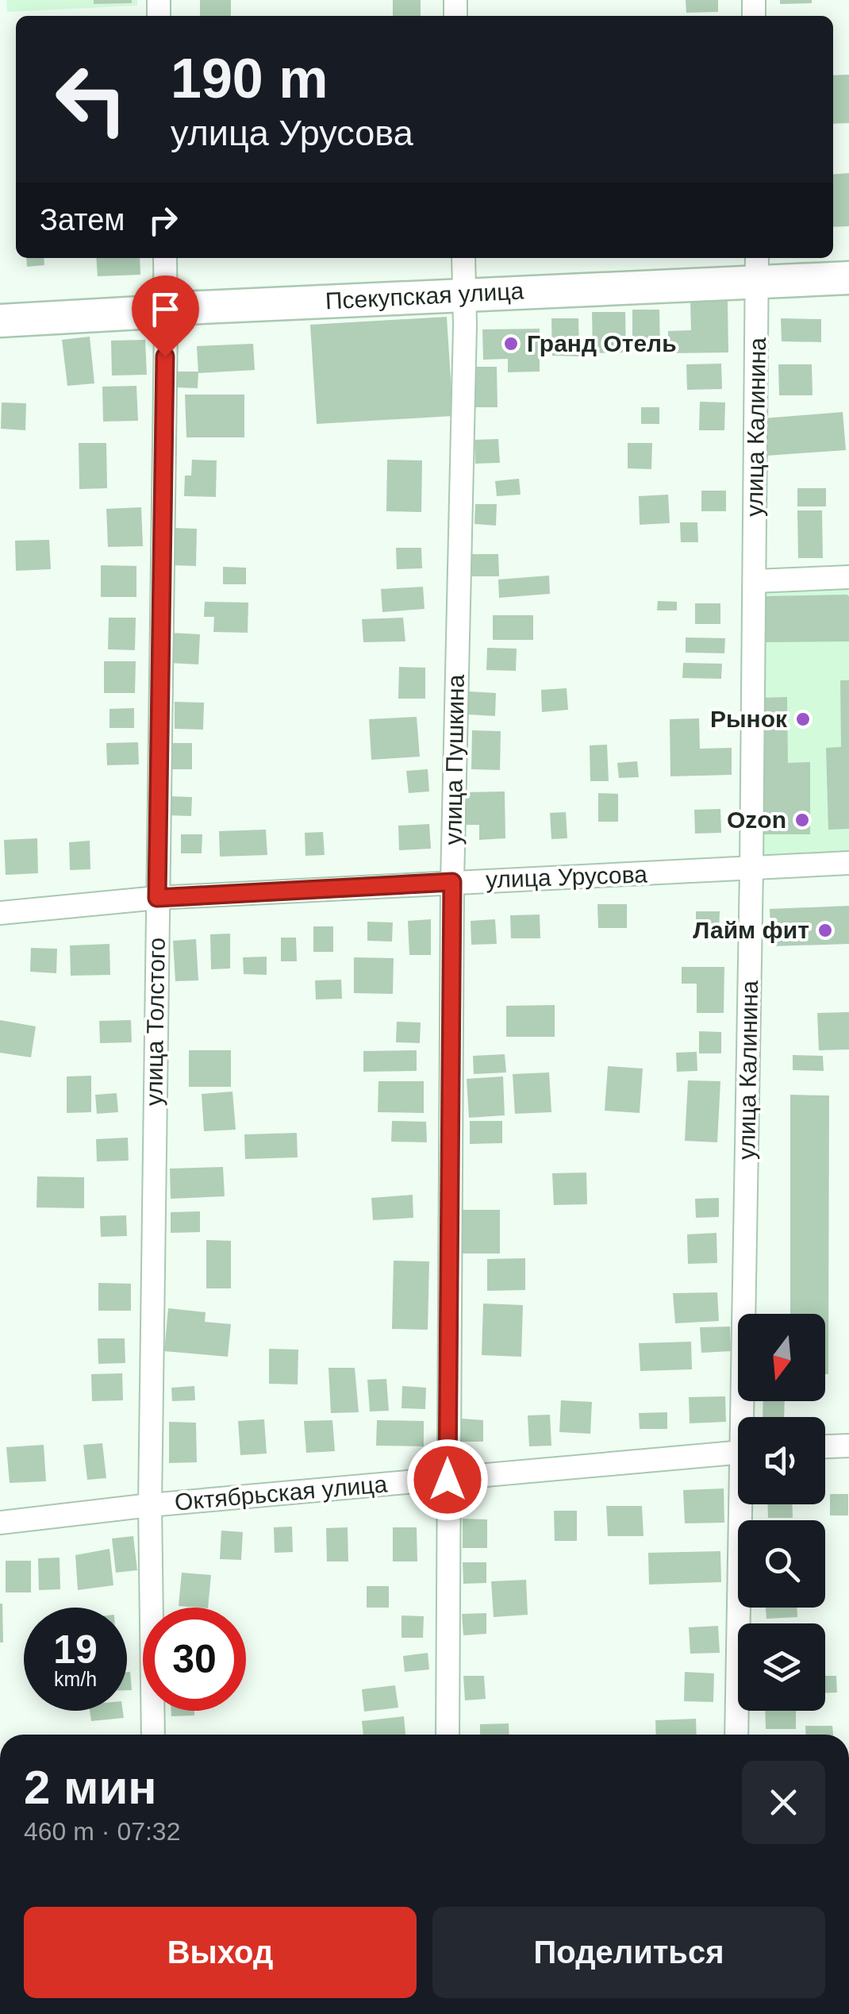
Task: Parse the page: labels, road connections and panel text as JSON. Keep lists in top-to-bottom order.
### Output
{
  "streets": {
    "street": [
      "Псекупская улица",
      "улица Калинина",
      "улица Пушкина",
      "улица Урусова",
      "улица Толстого",
      "Октябрьская улица"
    ]
  },
  "crossings": [
    ["Псекупская улица", "улица Калинина"],
    ["Псекупская улица", "улица Пушкина"],
    ["Псекупская улица", "улица Толстого"],
    ["улица Калинина", "улица Урусова"],
    ["улица Пушкина", "улица Урусова"],
    ["улица Пушкина", "Октябрьская улица"],
    ["улица Урусова", "улица Толстого"],
    ["улица Толстого", "Октябрьская улица"]
  ],
  "places": [
    "Гранд Отель",
    "Рынок",
    "Ozon",
    "Лайм фит"
  ],
  "north": "bottom",
  "page": {
    "turn": ["190 m", "улица Урусова"],
    "then": "Затем",
    "speed": "19 km/h",
    "limit": "30",
    "heading": ["2 мин", "460 m · 07:32"],
    "buttons": ["Выход", "Поделиться"]
  }
}
